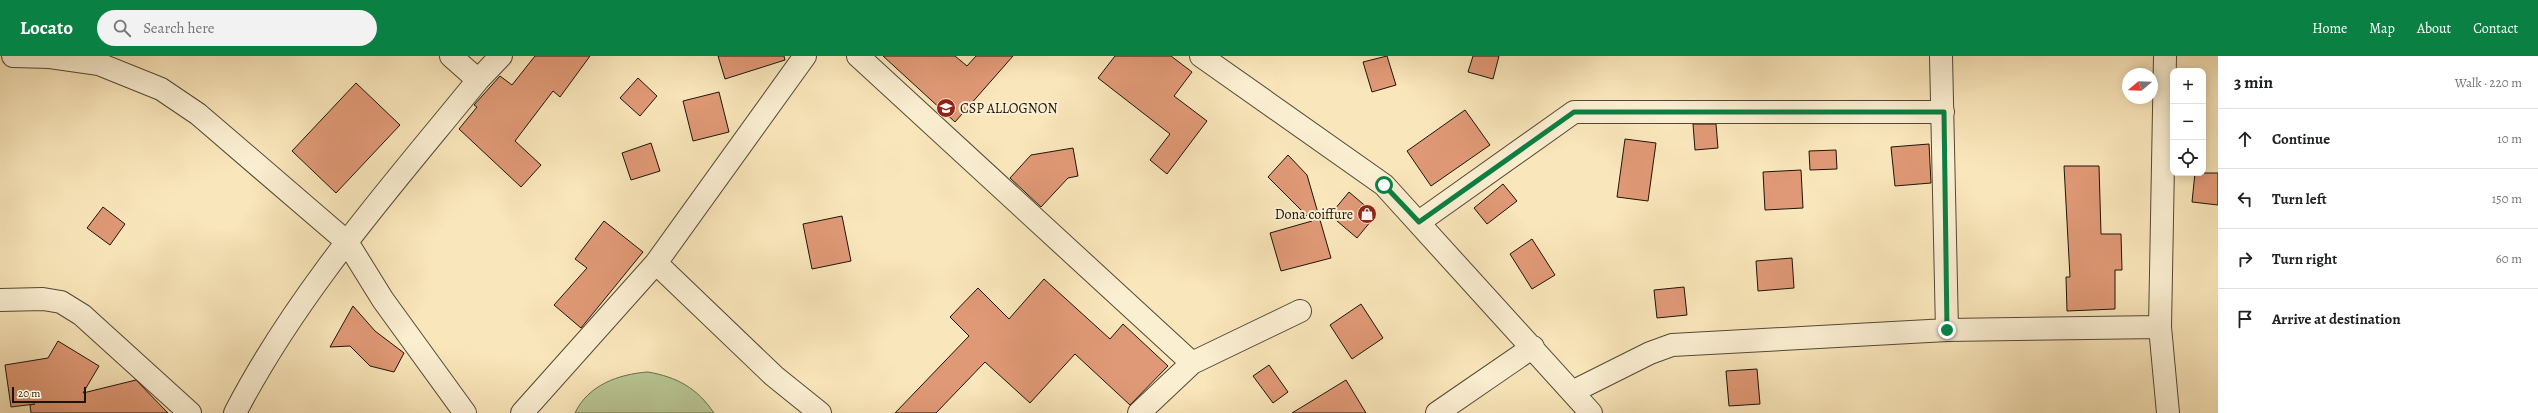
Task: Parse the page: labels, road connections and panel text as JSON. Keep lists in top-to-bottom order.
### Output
{
  "places": {
    "school or university": ["CSP ALLOGNON"],
    "shop": ["Dona coiffure"]
  },
  "scale_bar": "20 m",
  "north": "left",
  "page": {
    "header": "Locato",
    "search": "Search here",
    "nav": [
      "Home",
      "Map",
      "About",
      "Contact"
    ],
    "heading": ["3 min", "Walk · 220 m"],
    "map_buttons": ["+", "−"],
    "list": [
      ["Continue", "10 m"],
      ["Turn left", "150 m"],
      ["Turn right", "60 m"],
      "Arrive at destination"
    ],
    "scale": "20 m"
  }
}
